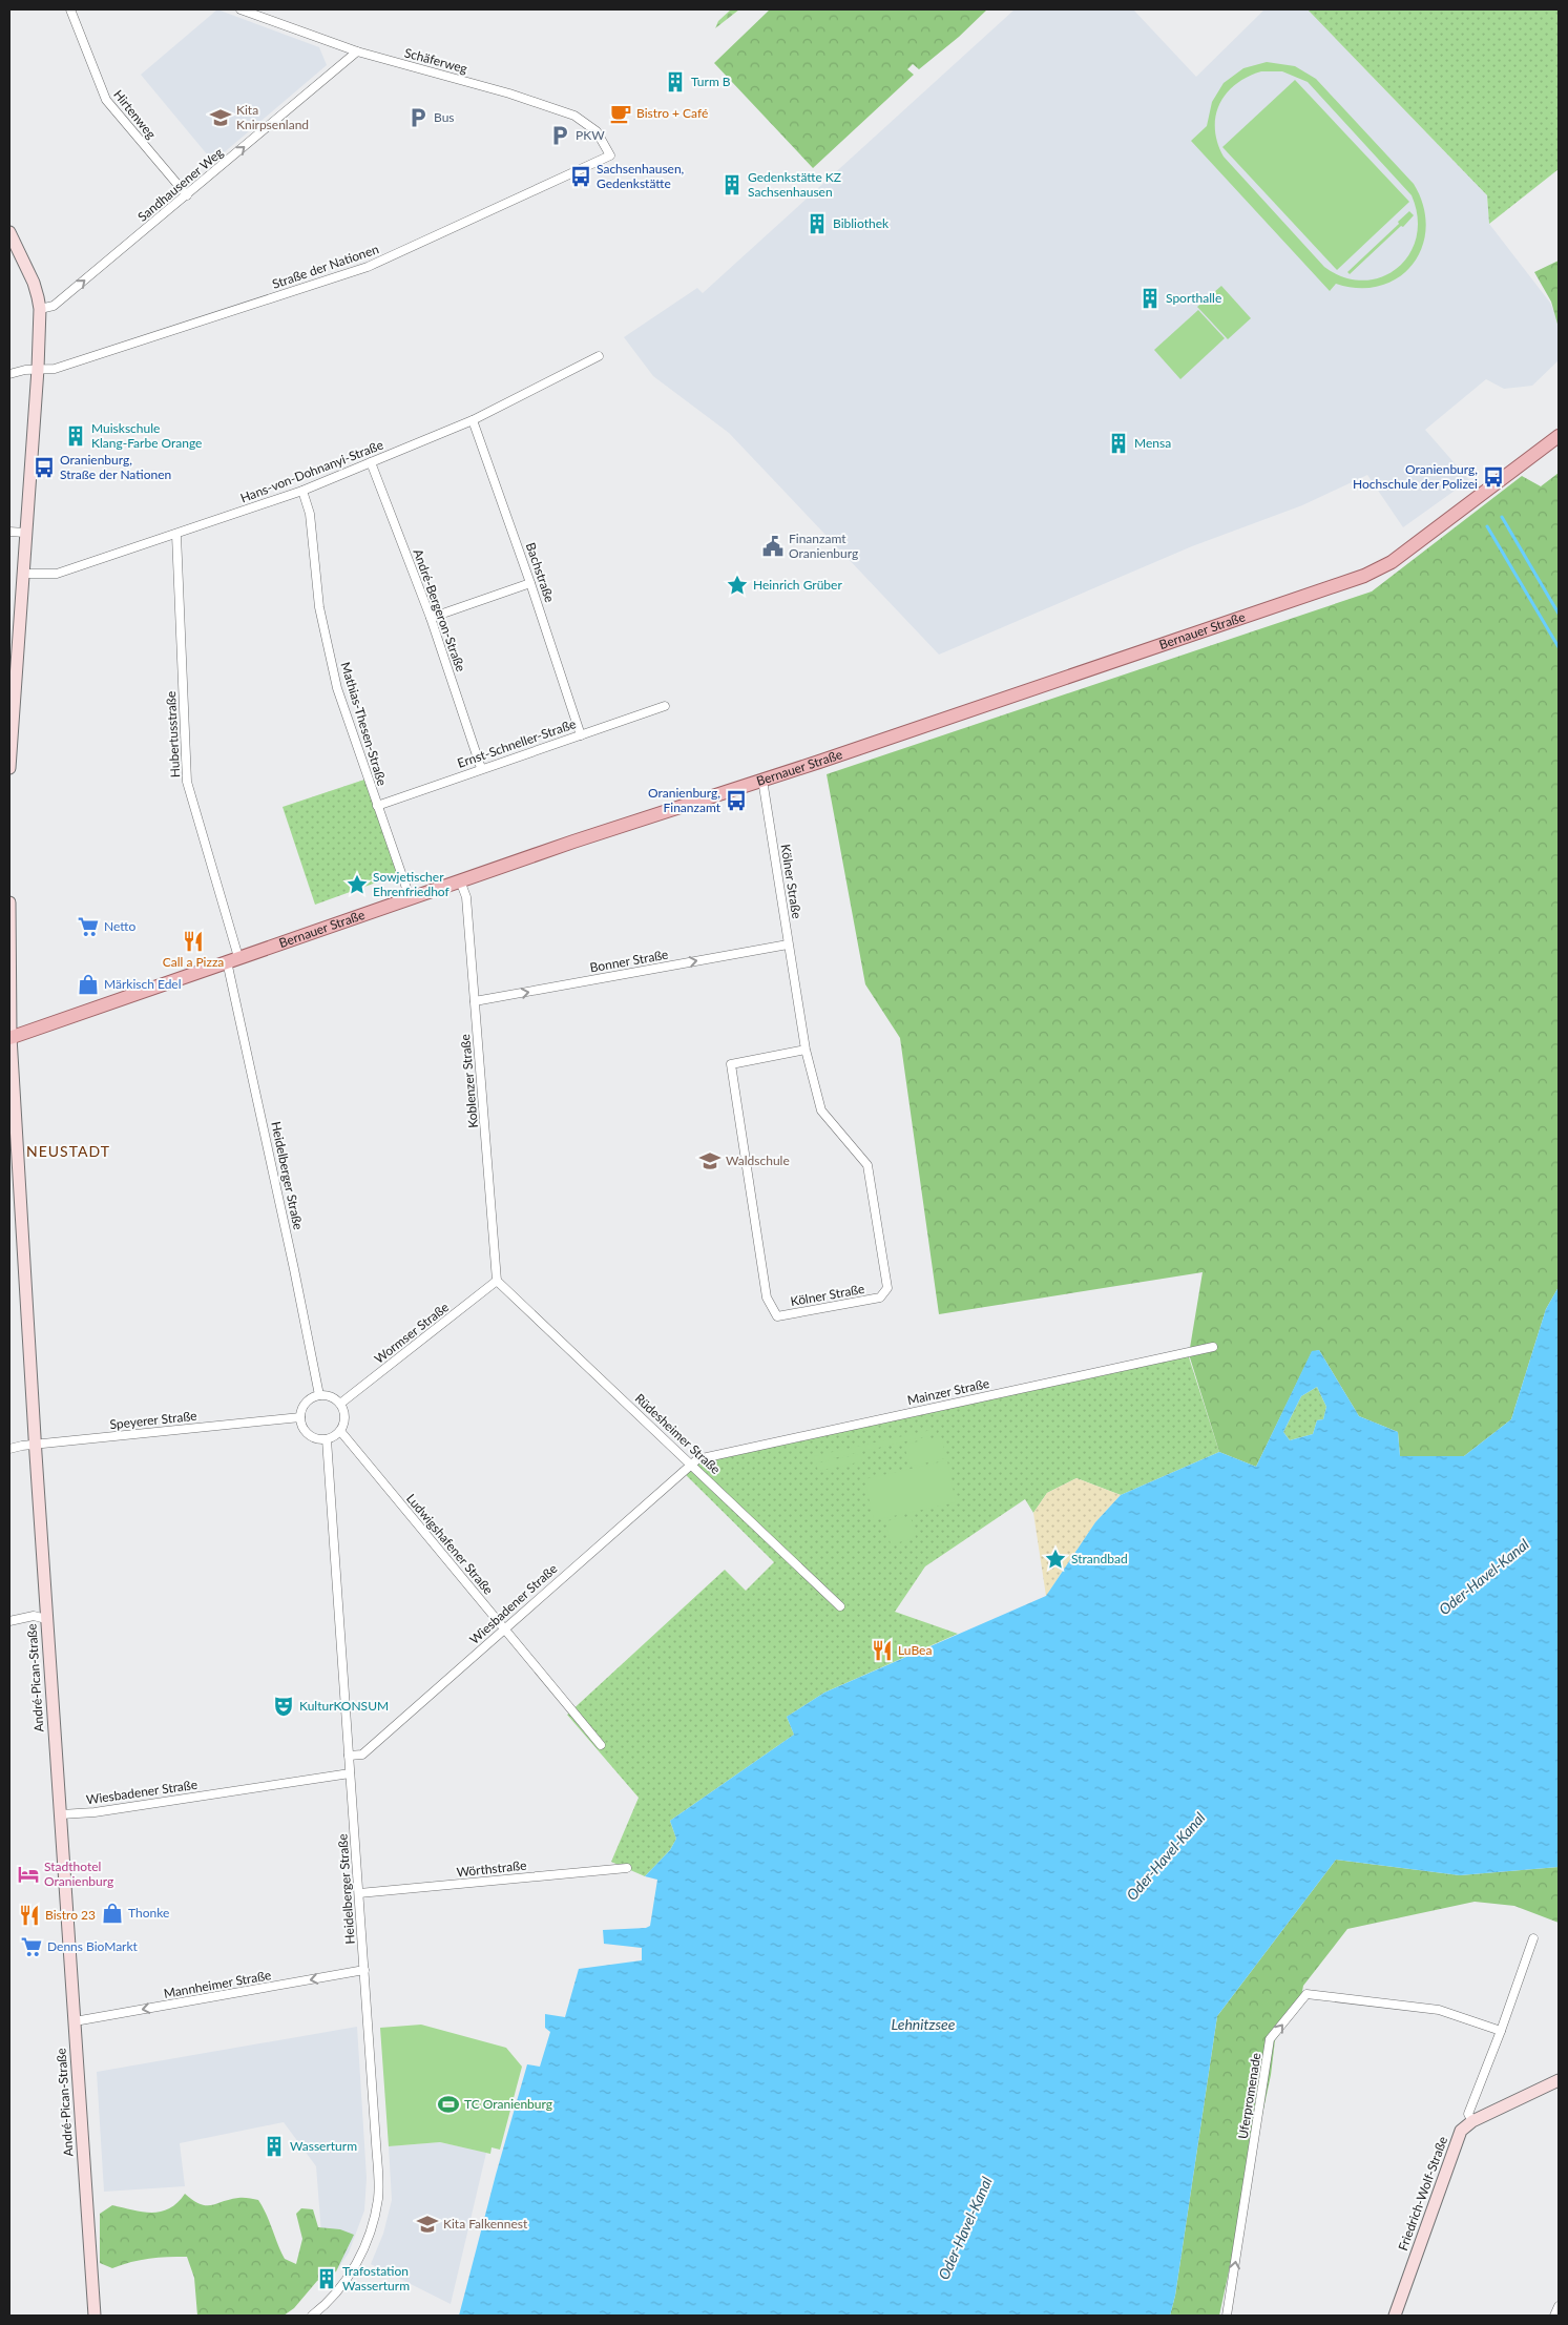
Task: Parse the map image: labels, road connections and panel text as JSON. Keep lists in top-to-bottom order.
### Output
{
  "streets": {
    "main road": ["Bernauer Straße"],
    "street": [
      "Schäferweg",
      "Hirtenweg",
      "Sandhausener Weg",
      "Straße der Nationen",
      "Hans-von-Dohnanyi-Straße",
      "Bachstraße",
      "André-Bergeron-Straße",
      "Mathias-Thesen-Straße",
      "Hubertusstraße",
      "Ernst-Schneller-Straße",
      "Kölner Straße",
      "Bonner Straße",
      "Koblenzer Straße",
      "Heidelberger Straße",
      "Wormser Straße",
      "Mainzer Straße",
      "Speyerer Straße",
      "Rüdesheimer Straße",
      "Ludwigshafener Straße",
      "Wiesbadener Straße",
      "André-Pican-Straße",
      "Wörthstraße",
      "Mannheimer Straße",
      "Uferpromenade",
      "Friedrich-Wolf-Straße"
    ]
  },
  "crossings": [
    ["Schäferweg", "Sandhausener Weg"],
    ["Schäferweg", "Straße der Nationen"],
    ["Hirtenweg", "Sandhausener Weg"],
    ["Hans-von-Dohnanyi-Straße", "Bachstraße"],
    ["Hans-von-Dohnanyi-Straße", "André-Bergeron-Straße"],
    ["Hans-von-Dohnanyi-Straße", "Mathias-Thesen-Straße"],
    ["Hans-von-Dohnanyi-Straße", "Hubertusstraße"],
    ["Bachstraße", "Ernst-Schneller-Straße"],
    ["André-Bergeron-Straße", "Ernst-Schneller-Straße"],
    ["Bernauer Straße", "Mathias-Thesen-Straße"],
    ["Bernauer Straße", "Hubertusstraße"],
    ["Bernauer Straße", "Kölner Straße"],
    ["Bernauer Straße", "Koblenzer Straße"],
    ["Bernauer Straße", "Heidelberger Straße"],
    ["Bernauer Straße", "André-Pican-Straße"],
    ["Mathias-Thesen-Straße", "Ernst-Schneller-Straße"],
    ["Hubertusstraße", "Heidelberger Straße"],
    ["Kölner Straße", "Bonner Straße"],
    ["Bonner Straße", "Koblenzer Straße"],
    ["Koblenzer Straße", "Wormser Straße"],
    ["Koblenzer Straße", "Rüdesheimer Straße"],
    ["Heidelberger Straße", "Wormser Straße"],
    ["Heidelberger Straße", "Speyerer Straße"],
    ["Heidelberger Straße", "Ludwigshafener Straße"],
    ["Heidelberger Straße", "Wiesbadener Straße"],
    ["Heidelberger Straße", "Wörthstraße"],
    ["Heidelberger Straße", "Mannheimer Straße"],
    ["Wormser Straße", "Speyerer Straße"],
    ["Wormser Straße", "Rüdesheimer Straße"],
    ["Wormser Straße", "Ludwigshafener Straße"],
    ["Mainzer Straße", "Rüdesheimer Straße"],
    ["Mainzer Straße", "Wiesbadener Straße"],
    ["Speyerer Straße", "Ludwigshafener Straße"],
    ["Speyerer Straße", "André-Pican-Straße"],
    ["Rüdesheimer Straße", "Wiesbadener Straße"],
    ["Ludwigshafener Straße", "Wiesbadener Straße"],
    ["Wiesbadener Straße", "André-Pican-Straße"],
    ["André-Pican-Straße", "Mannheimer Straße"]
  ],
  "one_way": ["Sandhausener Weg", "Bonner Straße", "Mannheimer Straße"],
  "districts": ["NEUSTADT"],
  "water": ["Oder-Havel-Kanal", "Lehnitzsee"],
  "places": {
    "building": [
      "Turm B",
      "Gedenkstätte KZ Sachsenhausen",
      "Bibliothek",
      "Sporthalle",
      "Muiskschule Klang-Farbe Orange",
      "Mensa",
      "Wasserturm",
      "Trafostation Wasserturm"
    ],
    "cafe": ["Bistro + Café"],
    "school or university": ["Kita Knirpsenland", "Waldschule", "Kita Falkennest"],
    "parking": ["Bus", "PKW"],
    "bus stop": [
      "Sachsenhausen, Gedenkstätte",
      "Oranienburg, Straße der Nationen",
      "Oranienburg, Hochschule der Polizei",
      "Oranienburg, Finanzamt"
    ],
    "public building": ["Finanzamt Oranienburg"],
    "place": ["Heinrich Grüber", "Sowjetischer Ehrenfriedhof", "Strandbad"],
    "supermarket": ["Netto", "Denns BioMarkt"],
    "restaurant": ["Call a Pizza", "LuBea", "Bistro 23"],
    "shop": ["Märkisch Edel", "Thonke"],
    "theatre": ["KulturKONSUM"],
    "hotel": ["Stadthotel Oranienburg"],
    "sports": ["TC Oranienburg"]
  }
}
